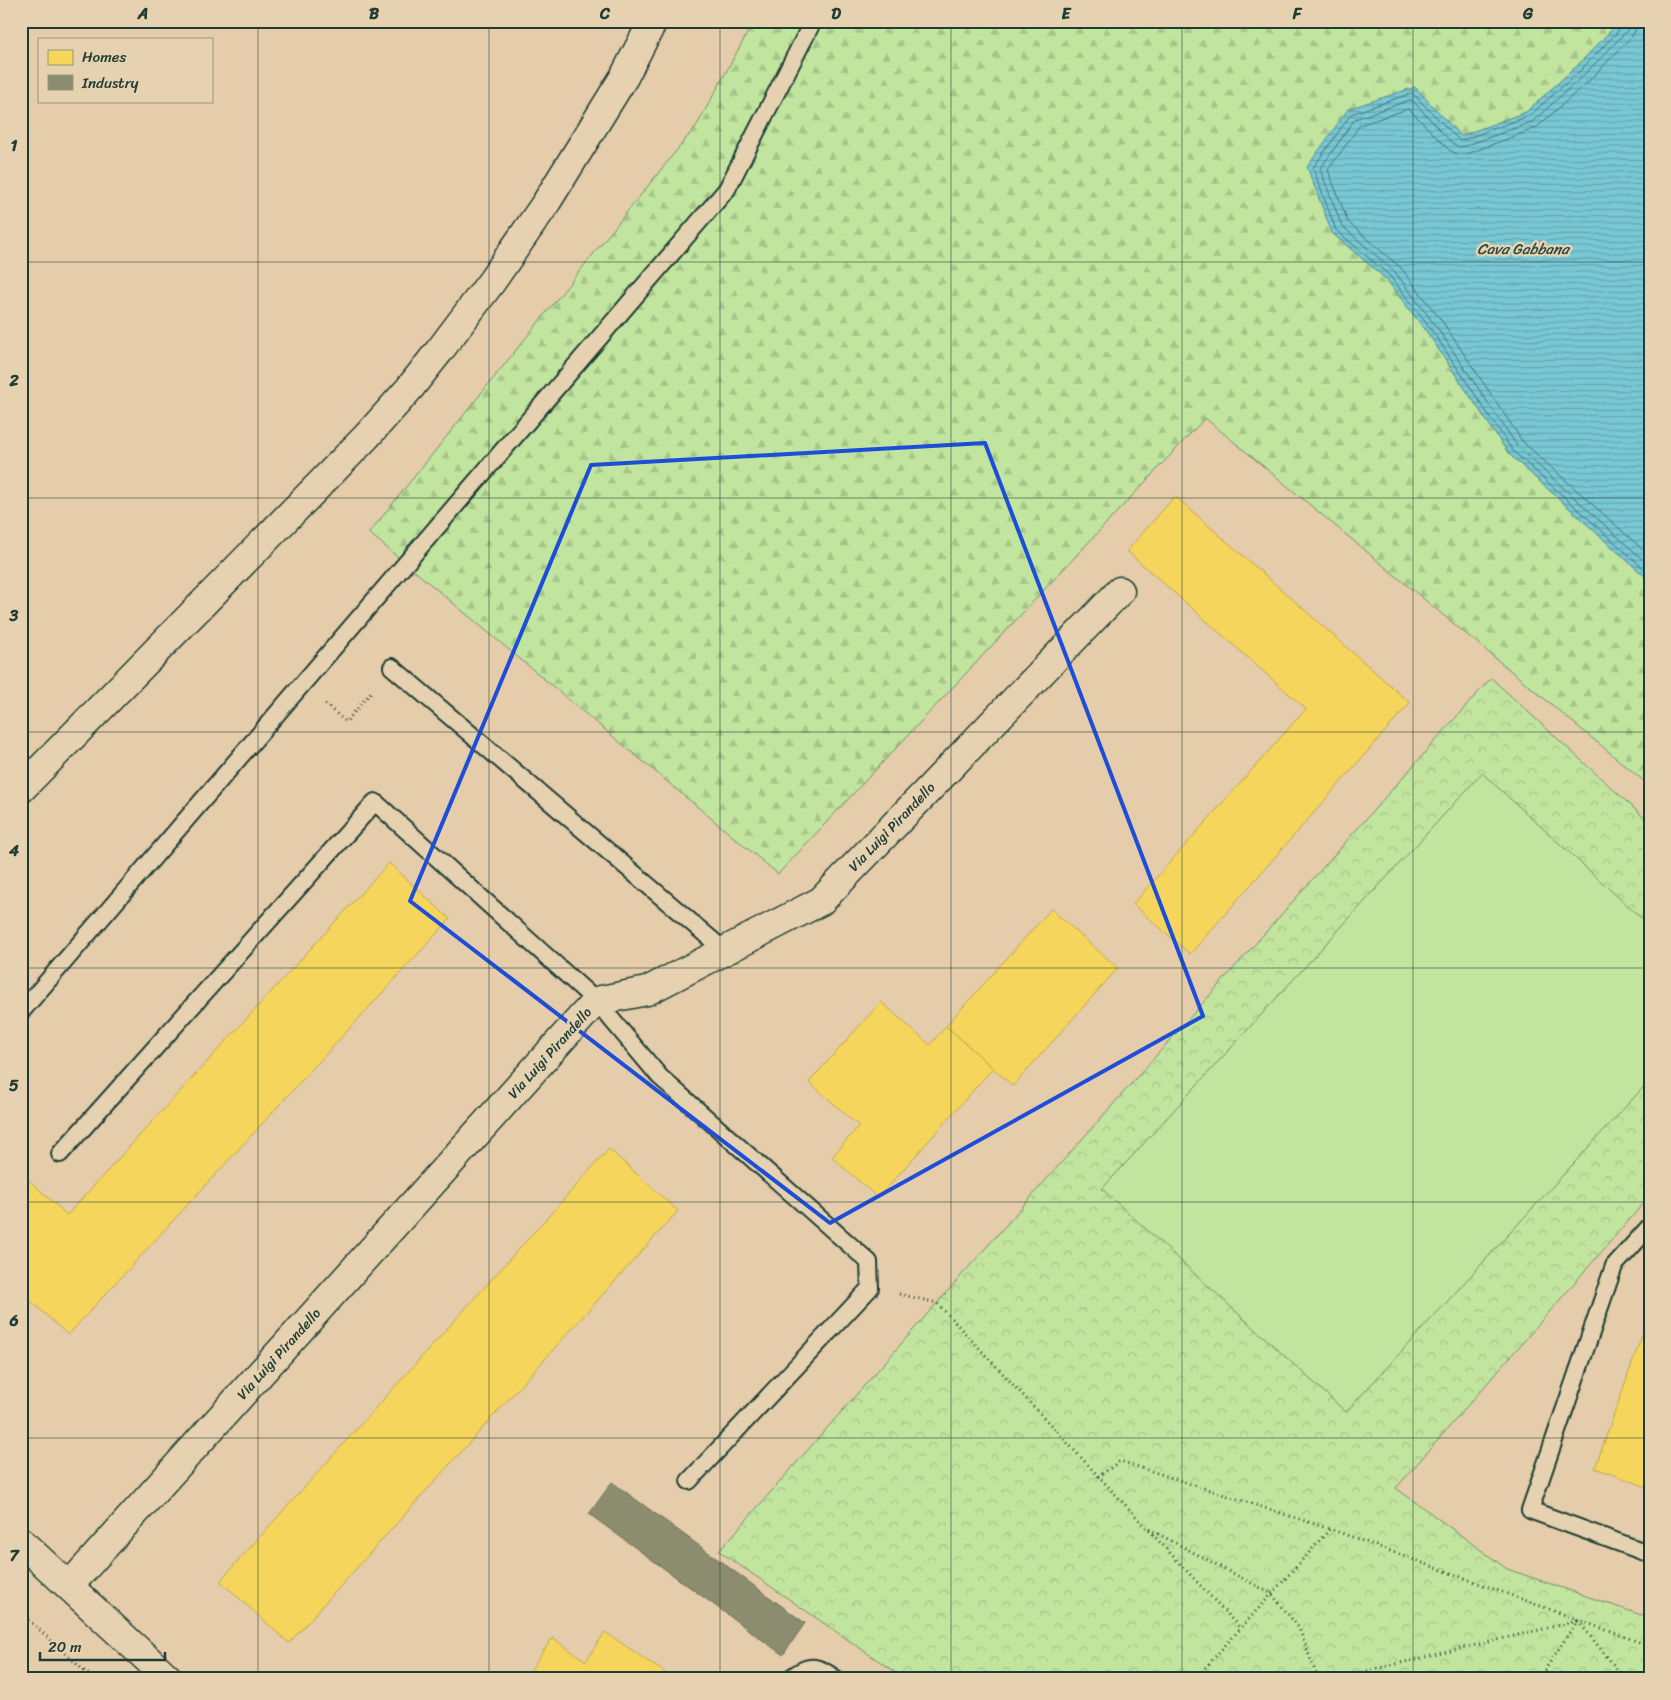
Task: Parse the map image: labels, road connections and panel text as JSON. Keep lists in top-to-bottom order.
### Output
{
  "streets": {
    "street": ["Via Luigi Pirandello"]
  },
  "water": ["Cava Gabbana"],
  "legend": ["Homes", "Industry"],
  "scale_bar": "20 m",
  "grid": {
    "columns": [
      "A",
      "B",
      "C",
      "D",
      "E",
      "F",
      "G"
    ],
    "rows": [
      "1",
      "2",
      "3",
      "4",
      "5",
      "6",
      "7"
    ]
  }
}
